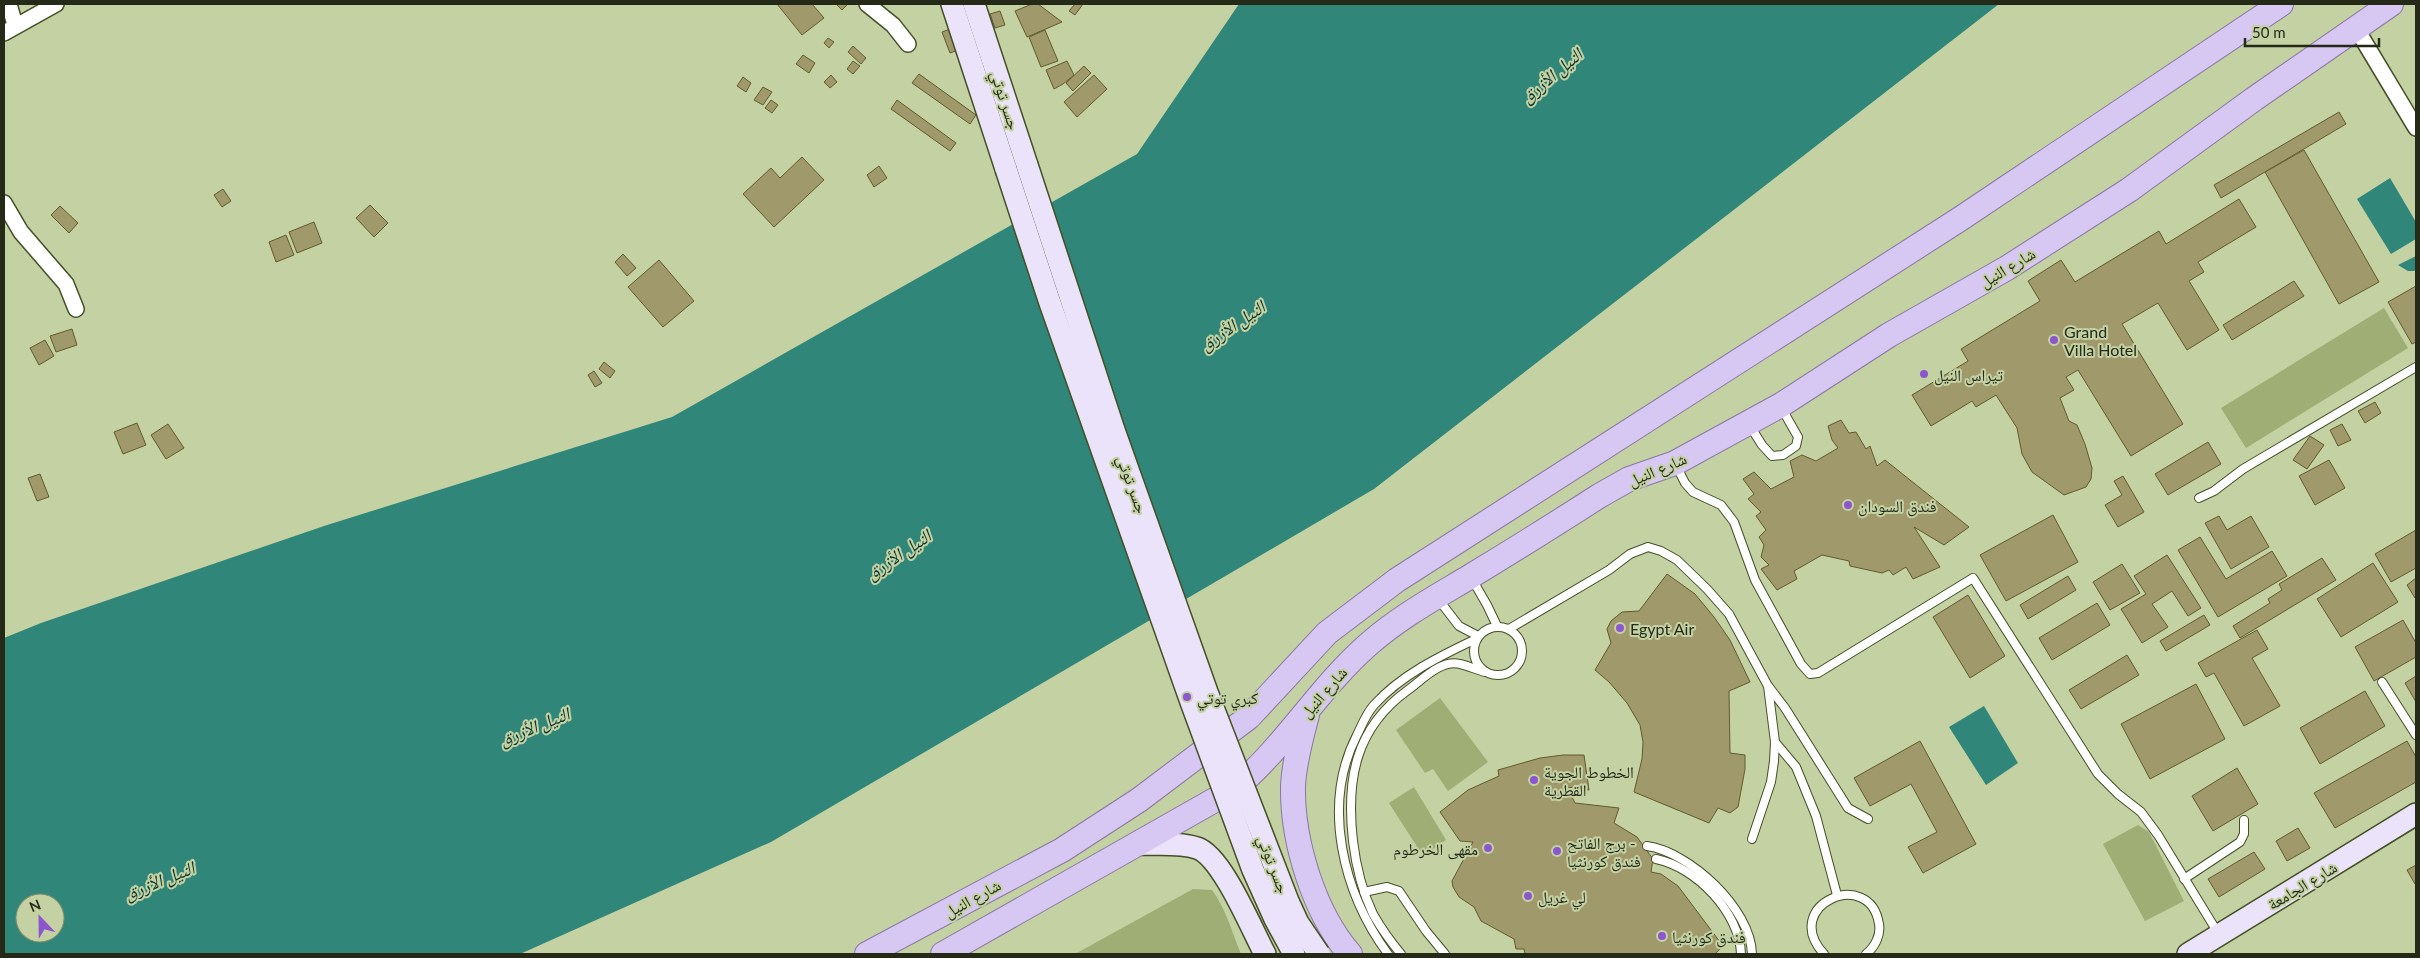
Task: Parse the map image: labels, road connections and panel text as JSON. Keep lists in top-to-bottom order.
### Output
{
  "streets": {
    "main road": ["شارع النيل"],
    "street": ["جسر توتي", "شارع الجامعة"]
  },
  "water": ["النيل الأزرق"],
  "places": [
    "Grand Villa Hotel",
    "تيراس النيل",
    "فندق السودان",
    "Egypt Air",
    "كبري توتي",
    "الخطوط الجوية القطرية",
    "مقهى الخرطوم",
    "برج الفاتح - فندق كورنثيا",
    "لي غريل",
    "فندق كورنثيا"
  ],
  "scale_bar": "50 m",
  "north": "top"
}
